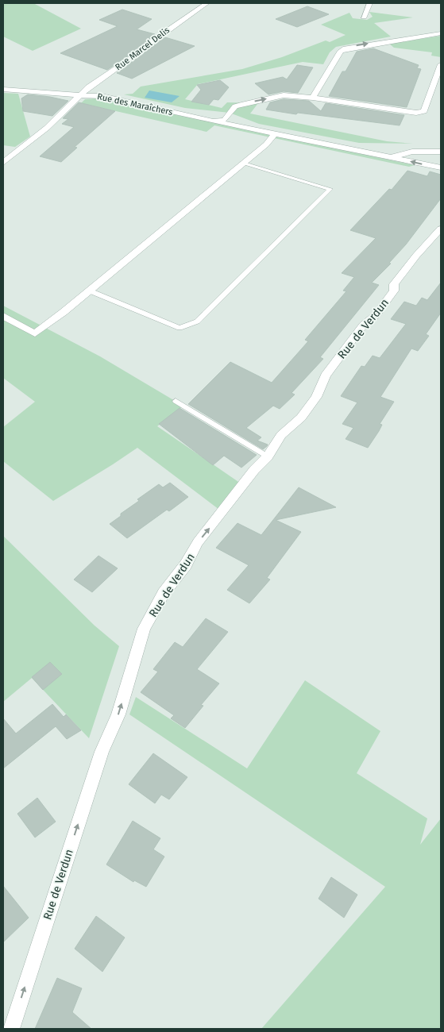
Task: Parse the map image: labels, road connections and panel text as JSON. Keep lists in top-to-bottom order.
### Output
{
  "streets": {
    "street": ["Rue Marcel Delis", "Rue des Maraîchers", "Rue de Verdun"]
  },
  "crossings": [
    ["Rue Marcel Delis", "Rue des Maraîchers"]
  ],
  "one_way": ["Rue de Verdun"]
}
